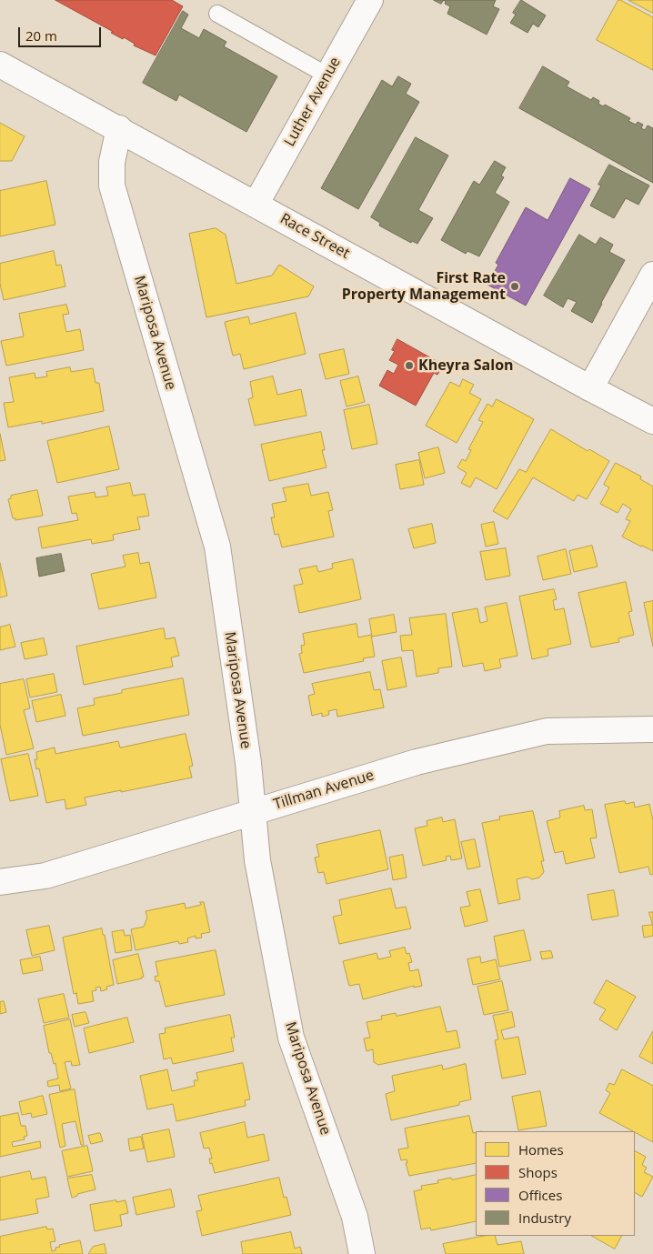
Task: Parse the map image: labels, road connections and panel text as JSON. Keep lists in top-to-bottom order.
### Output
{
  "streets": {
    "street": [
      "Luther Avenue",
      "Race Street",
      "Mariposa Avenue",
      "Tillman Avenue"
    ]
  },
  "crossings": [
    ["Luther Avenue", "Race Street"],
    ["Race Street", "Mariposa Avenue"],
    ["Mariposa Avenue", "Tillman Avenue"]
  ],
  "places": ["First Rate Property Management", "Kheyra Salon"],
  "legend": [
    "Homes",
    "Shops",
    "Offices",
    "Industry"
  ],
  "scale_bar": "20 m"
}
